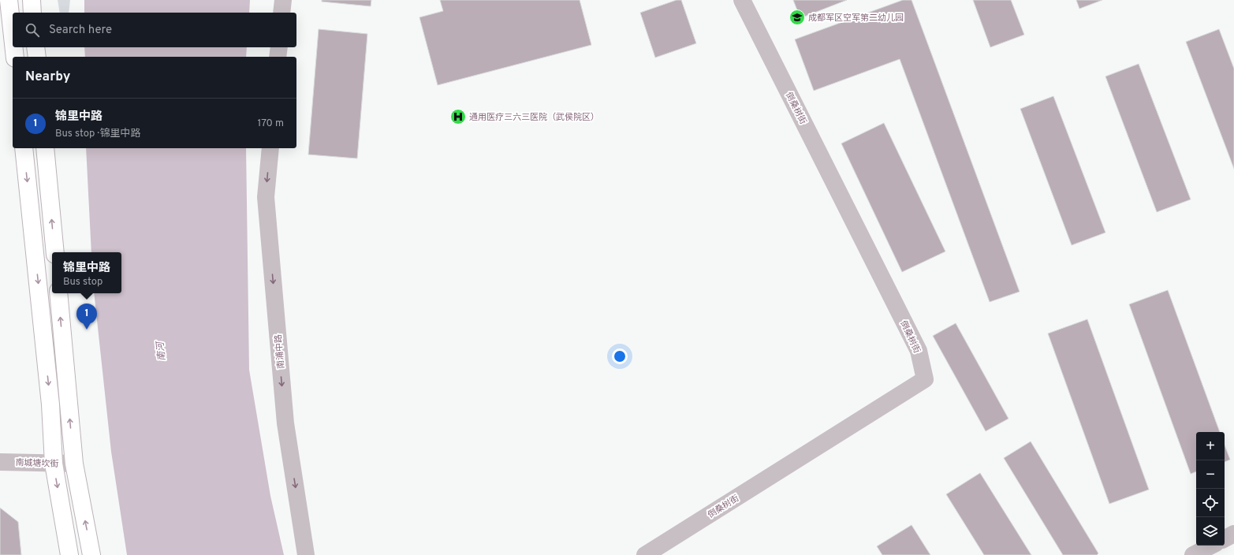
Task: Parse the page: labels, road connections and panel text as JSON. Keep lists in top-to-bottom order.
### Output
{
  "streets": {
    "street": ["倒桑树街", "南浦中路", "南城塘坎街"]
  },
  "one_way": ["南浦中路"],
  "water": ["南河"],
  "places": {
    "school or university": ["成都军区空军第二幼儿园"],
    "hospital": ["通用医疗三六三医院（武侯院区）"]
  },
  "page": {
    "search": "Search here",
    "heading": "Nearby",
    "list": [
      {
        "mark": "1",
        "name": "锦里中路",
        "note": "Bus stop · 锦里中路",
        "value": "170 m"
      }
    ],
    "popup": ["锦里中路", "Bus stop"],
    "pins": "1",
    "map_buttons": ["+", "−"]
  }
}
